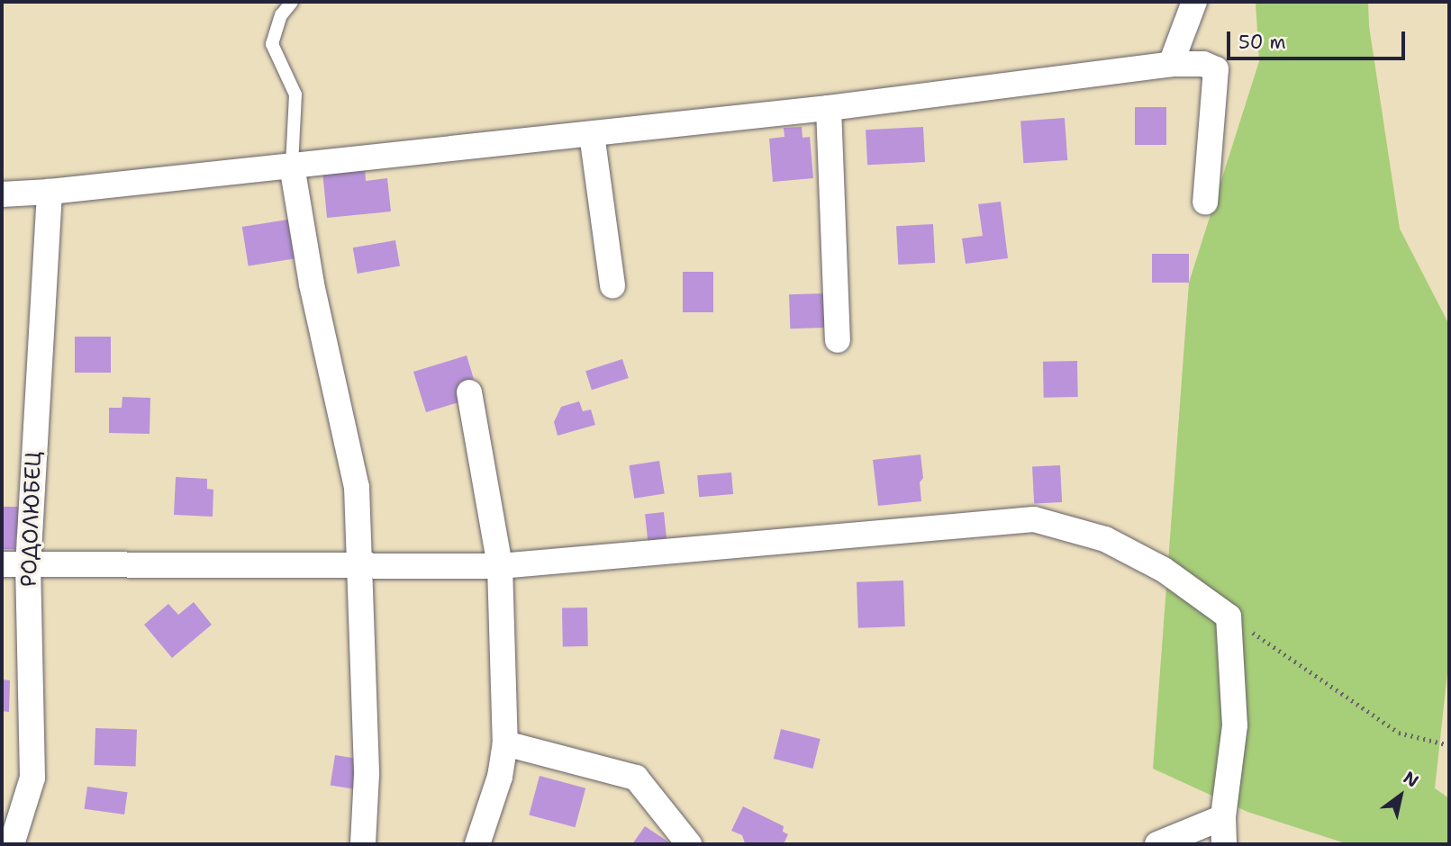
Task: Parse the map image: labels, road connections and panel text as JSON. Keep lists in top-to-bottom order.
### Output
{
  "streets": {
    "street": ["РОДОЛЮБЕЦ"]
  },
  "scale_bar": "50 m",
  "north": "top right"
}
